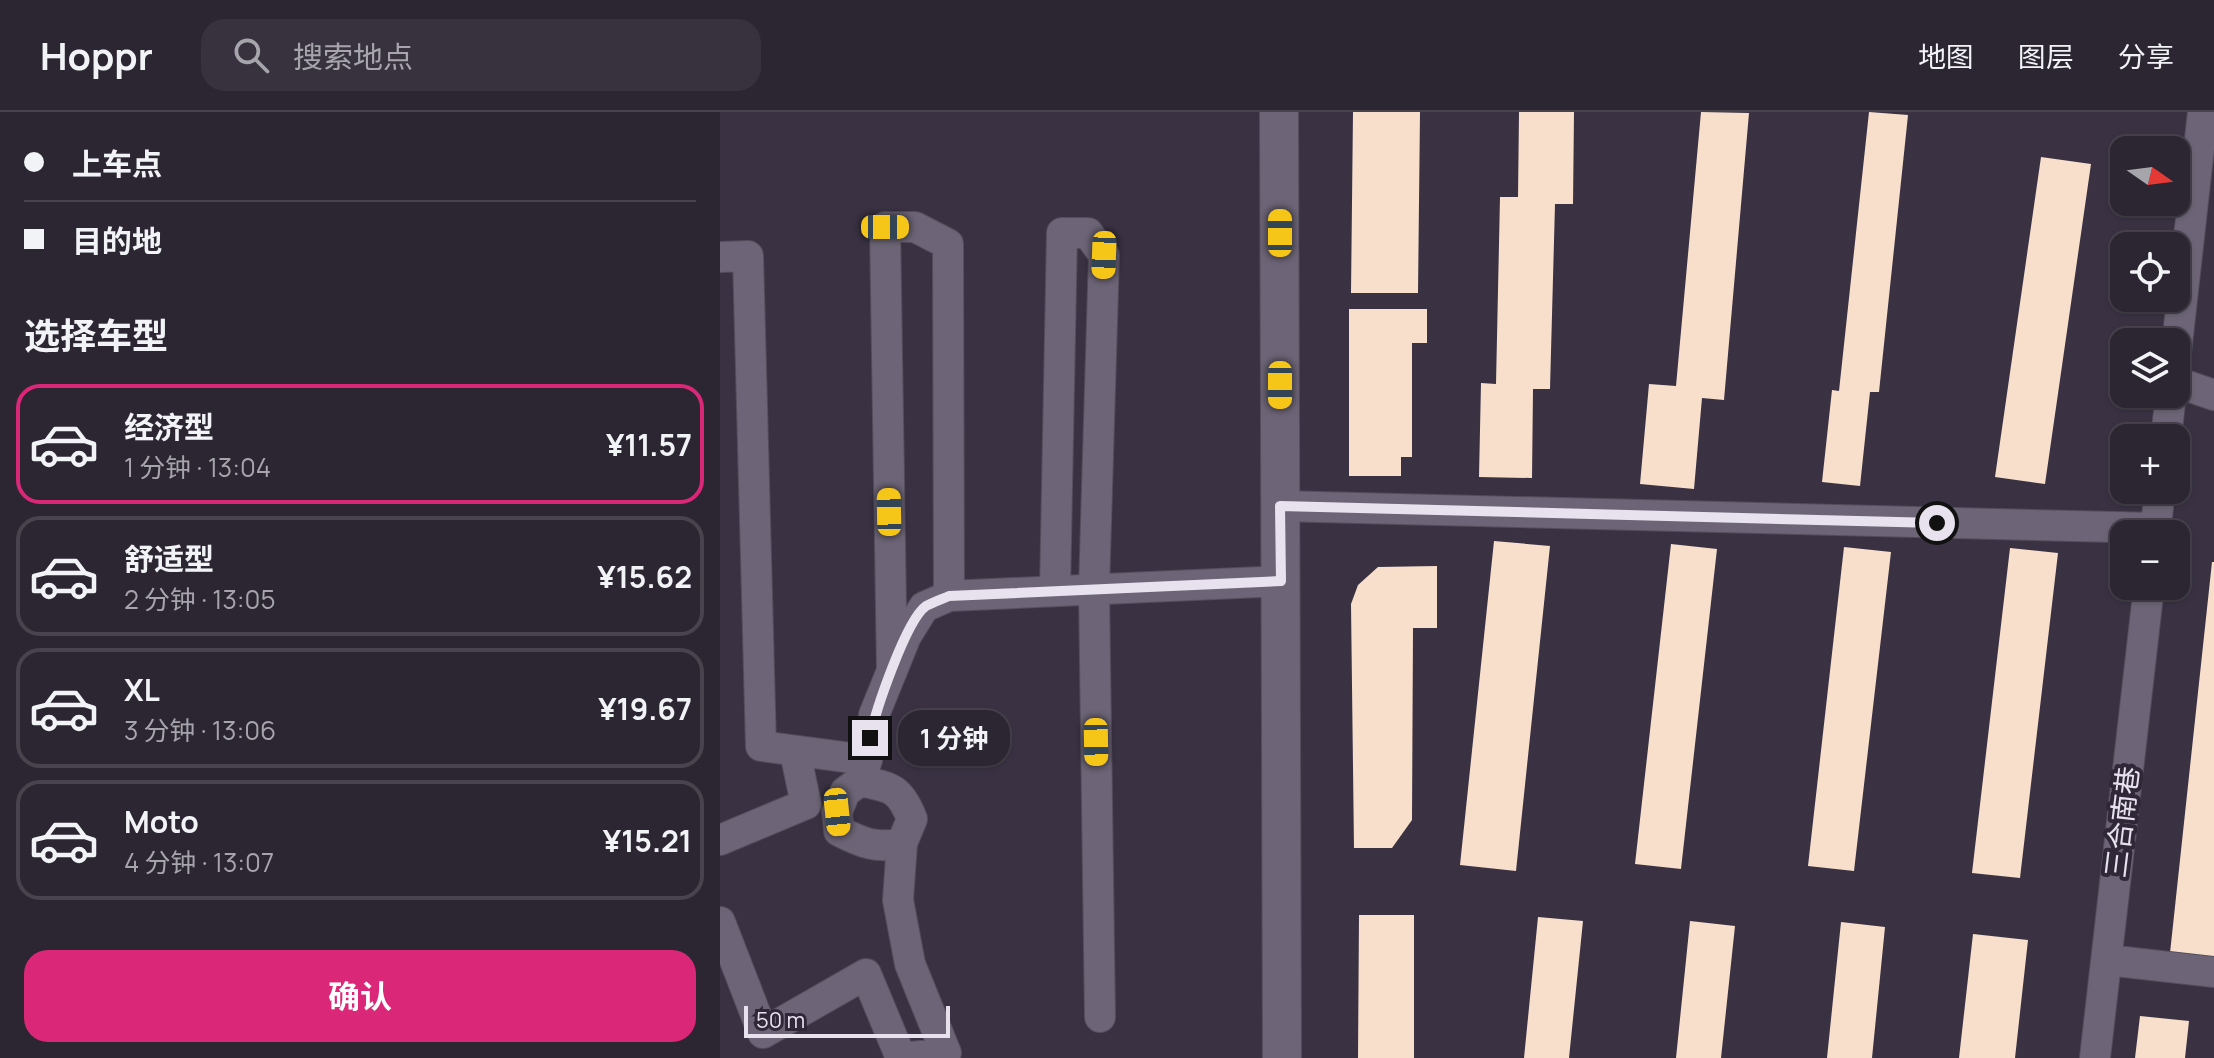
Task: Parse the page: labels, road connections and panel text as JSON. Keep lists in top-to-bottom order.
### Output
{
  "streets": {
    "street": ["三合南巷"]
  },
  "scale_bar": "50 m",
  "north": "right",
  "page": {
    "header": "Hoppr",
    "search": "搜索地点",
    "nav": ["地图", "图层", "分享"],
    "banner": ["上车点", "目的地"],
    "map_buttons": ["+", "−"],
    "heading": "选择车型",
    "list": [
      {
        "name": "经济型",
        "note": "1 分钟 · 13:04",
        "value": "¥11.57"
      },
      {
        "name": "舒适型",
        "note": "2 分钟 · 13:05",
        "value": "¥15.62"
      },
      {
        "name": "XL",
        "note": "3 分钟 · 13:06",
        "value": "¥19.67"
      },
      {
        "name": "Moto",
        "note": "4 分钟 · 13:07",
        "value": "¥15.21"
      }
    ],
    "bubble": "1 分钟",
    "buttons": "确认",
    "scale": "50 m"
  }
}
